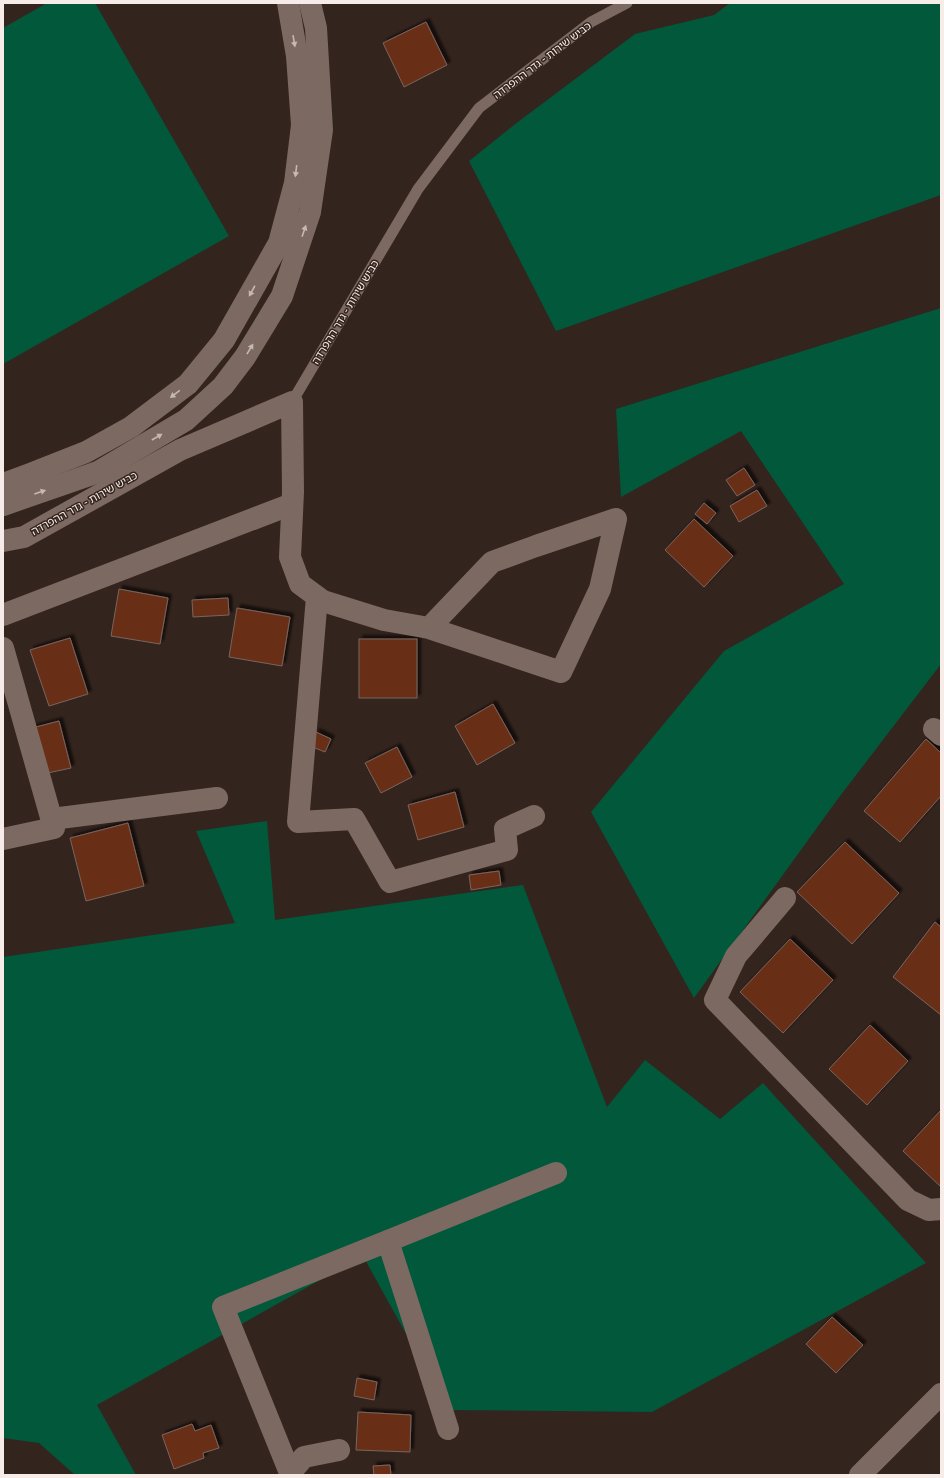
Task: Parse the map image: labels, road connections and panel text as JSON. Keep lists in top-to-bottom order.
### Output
{
  "streets": {
    "street": ["כביש שירות - גדר ההפרדה"]
  }
}
